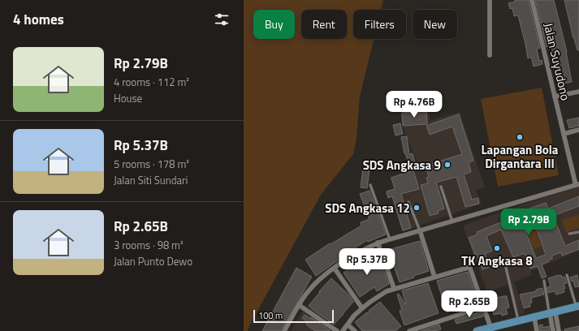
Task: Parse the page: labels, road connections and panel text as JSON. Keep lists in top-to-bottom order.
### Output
{
  "streets": {
    "street": ["Jalan Suyudono"]
  },
  "places": [
    "Lapangan Bola Dirgantara III",
    "SDS Angkasa 9",
    "SDS Angkasa 12",
    "TK Angkasa 8"
  ],
  "scale_bar": "100 m",
  "page": {
    "heading": "4 homes",
    "chip": [
      "Buy",
      "Rent",
      "Filters",
      "New"
    ],
    "list": [
      {
        "name": "Rp 2.79B",
        "note": "4 rooms · 112 m² · House"
      },
      {
        "name": "Rp 5.37B",
        "note": "5 rooms · 178 m² · Jalan Siti Sundari"
      },
      {
        "name": "Rp 2.65B",
        "note": "3 rooms · 98 m² · Jalan Punto Dewo"
      }
    ],
    "price": [
      "Rp 4.76B",
      "Rp 2.79B",
      "Rp 5.37B",
      "Rp 2.65B"
    ],
    "scale": "100 m"
  }
}
